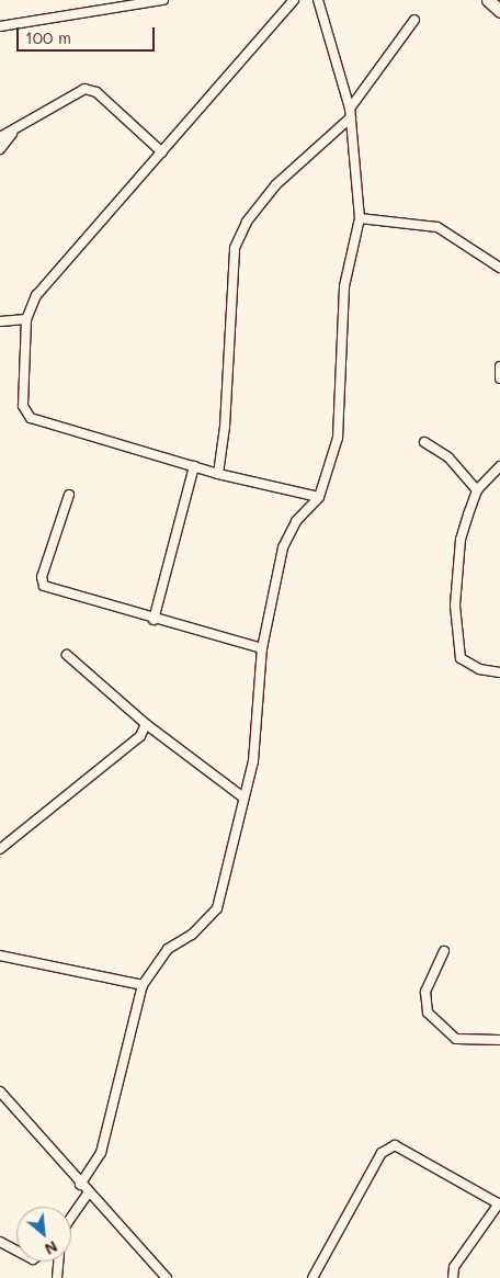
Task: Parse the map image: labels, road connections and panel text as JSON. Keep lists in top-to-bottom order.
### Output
{
  "scale_bar": "100 m",
  "north": "bottom right"
}
